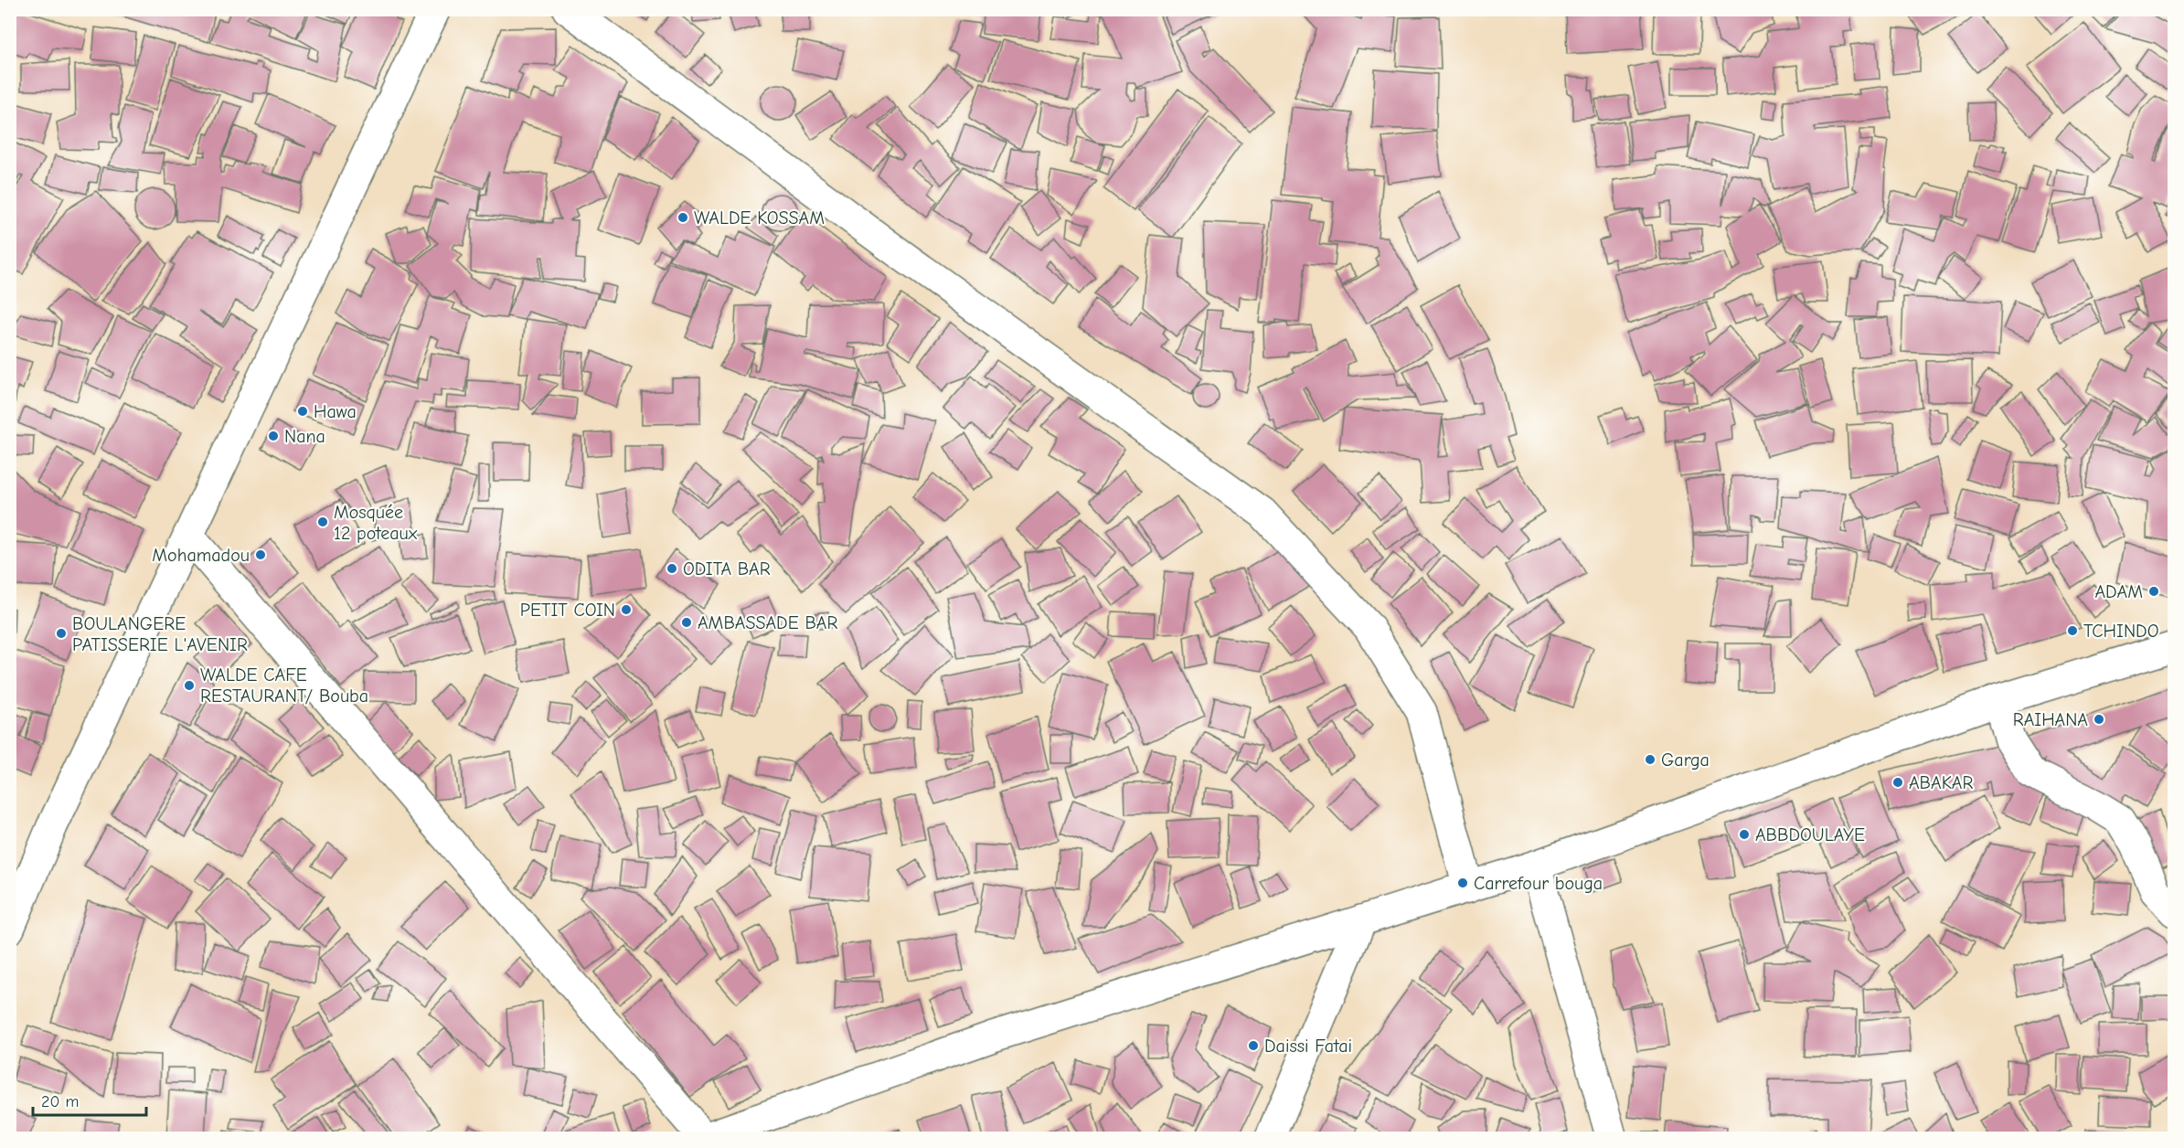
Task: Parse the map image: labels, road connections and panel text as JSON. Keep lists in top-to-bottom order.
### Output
{
  "places": [
    "WALDE KOSSAM",
    "Hawa",
    "Nana",
    "Mosquée 12 poteaux",
    "Mohamadou",
    "ODITA BAR",
    "ADAM",
    "PETIT COIN",
    "AMBASSADE BAR",
    "TCHINDO",
    "BOULANGERE PATISSERIE L'AVENIR",
    "WALDE CAFE RESTAURANT/ Bouba",
    "RAIHANA",
    "Garga",
    "ABAKAR",
    "ABBDOULAYE",
    "Carrefour bouga",
    "Daissi Fatai"
  ],
  "scale_bar": "20 m"
}
